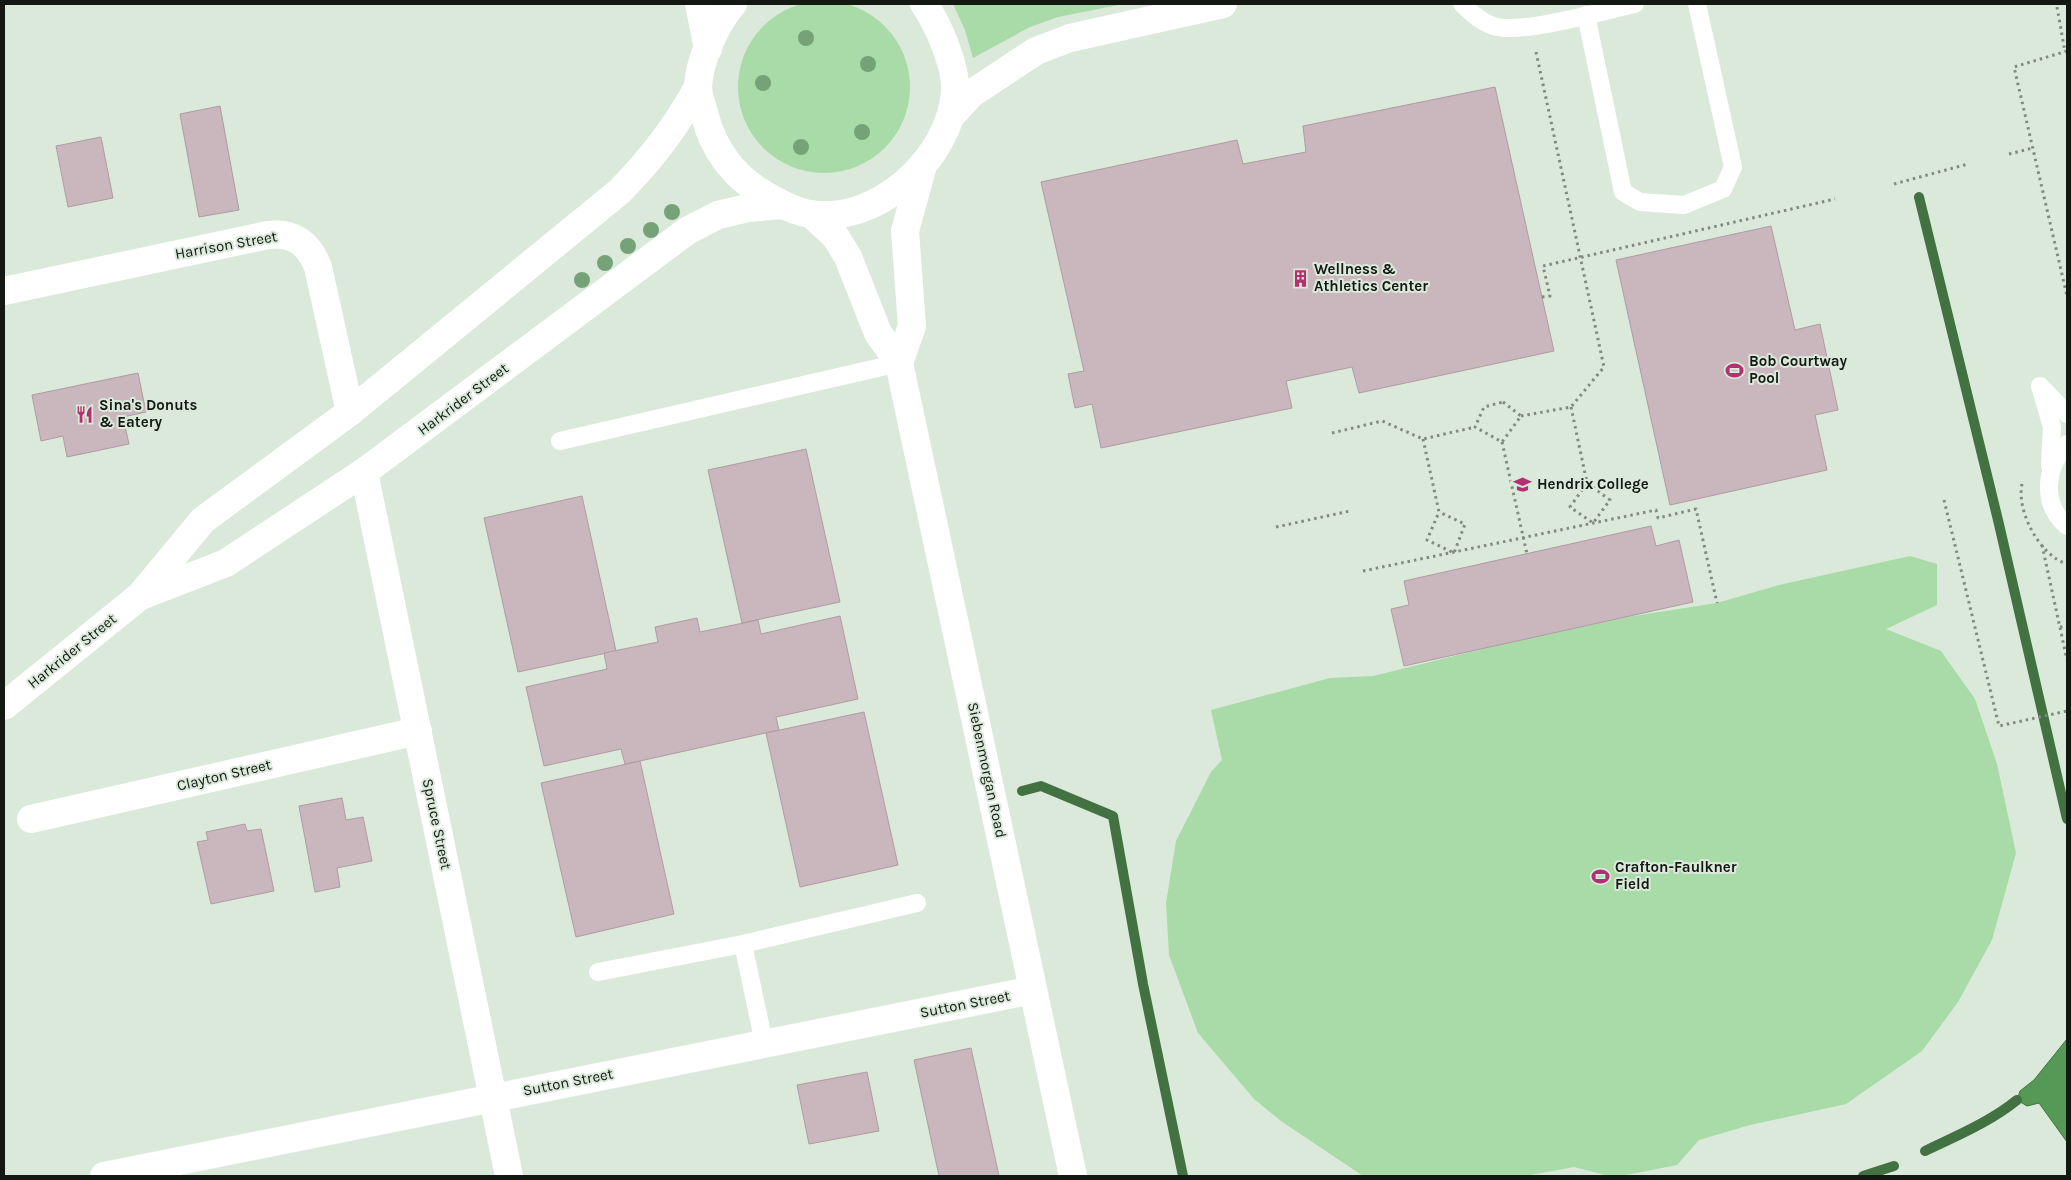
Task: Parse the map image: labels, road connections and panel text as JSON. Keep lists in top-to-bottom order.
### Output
{
  "streets": {
    "street": [
      "Harrison Street",
      "Harkrider Street",
      "Siebenmorgan Road",
      "Clayton Street",
      "Spruce Street",
      "Sutton Street"
    ]
  },
  "crossings": [
    ["Harrison Street", "Harkrider Street"],
    ["Harkrider Street", "Spruce Street"],
    ["Siebenmorgan Road", "Sutton Street"],
    ["Clayton Street", "Spruce Street"],
    ["Spruce Street", "Sutton Street"]
  ],
  "places": {
    "building": ["Wellness & Athletics Center"],
    "sports": ["Bob Courtway Pool", "Crafton-Faulkner Field"],
    "restaurant": ["Sina's Donuts & Eatery"],
    "school or university": ["Hendrix College"]
  }
}
